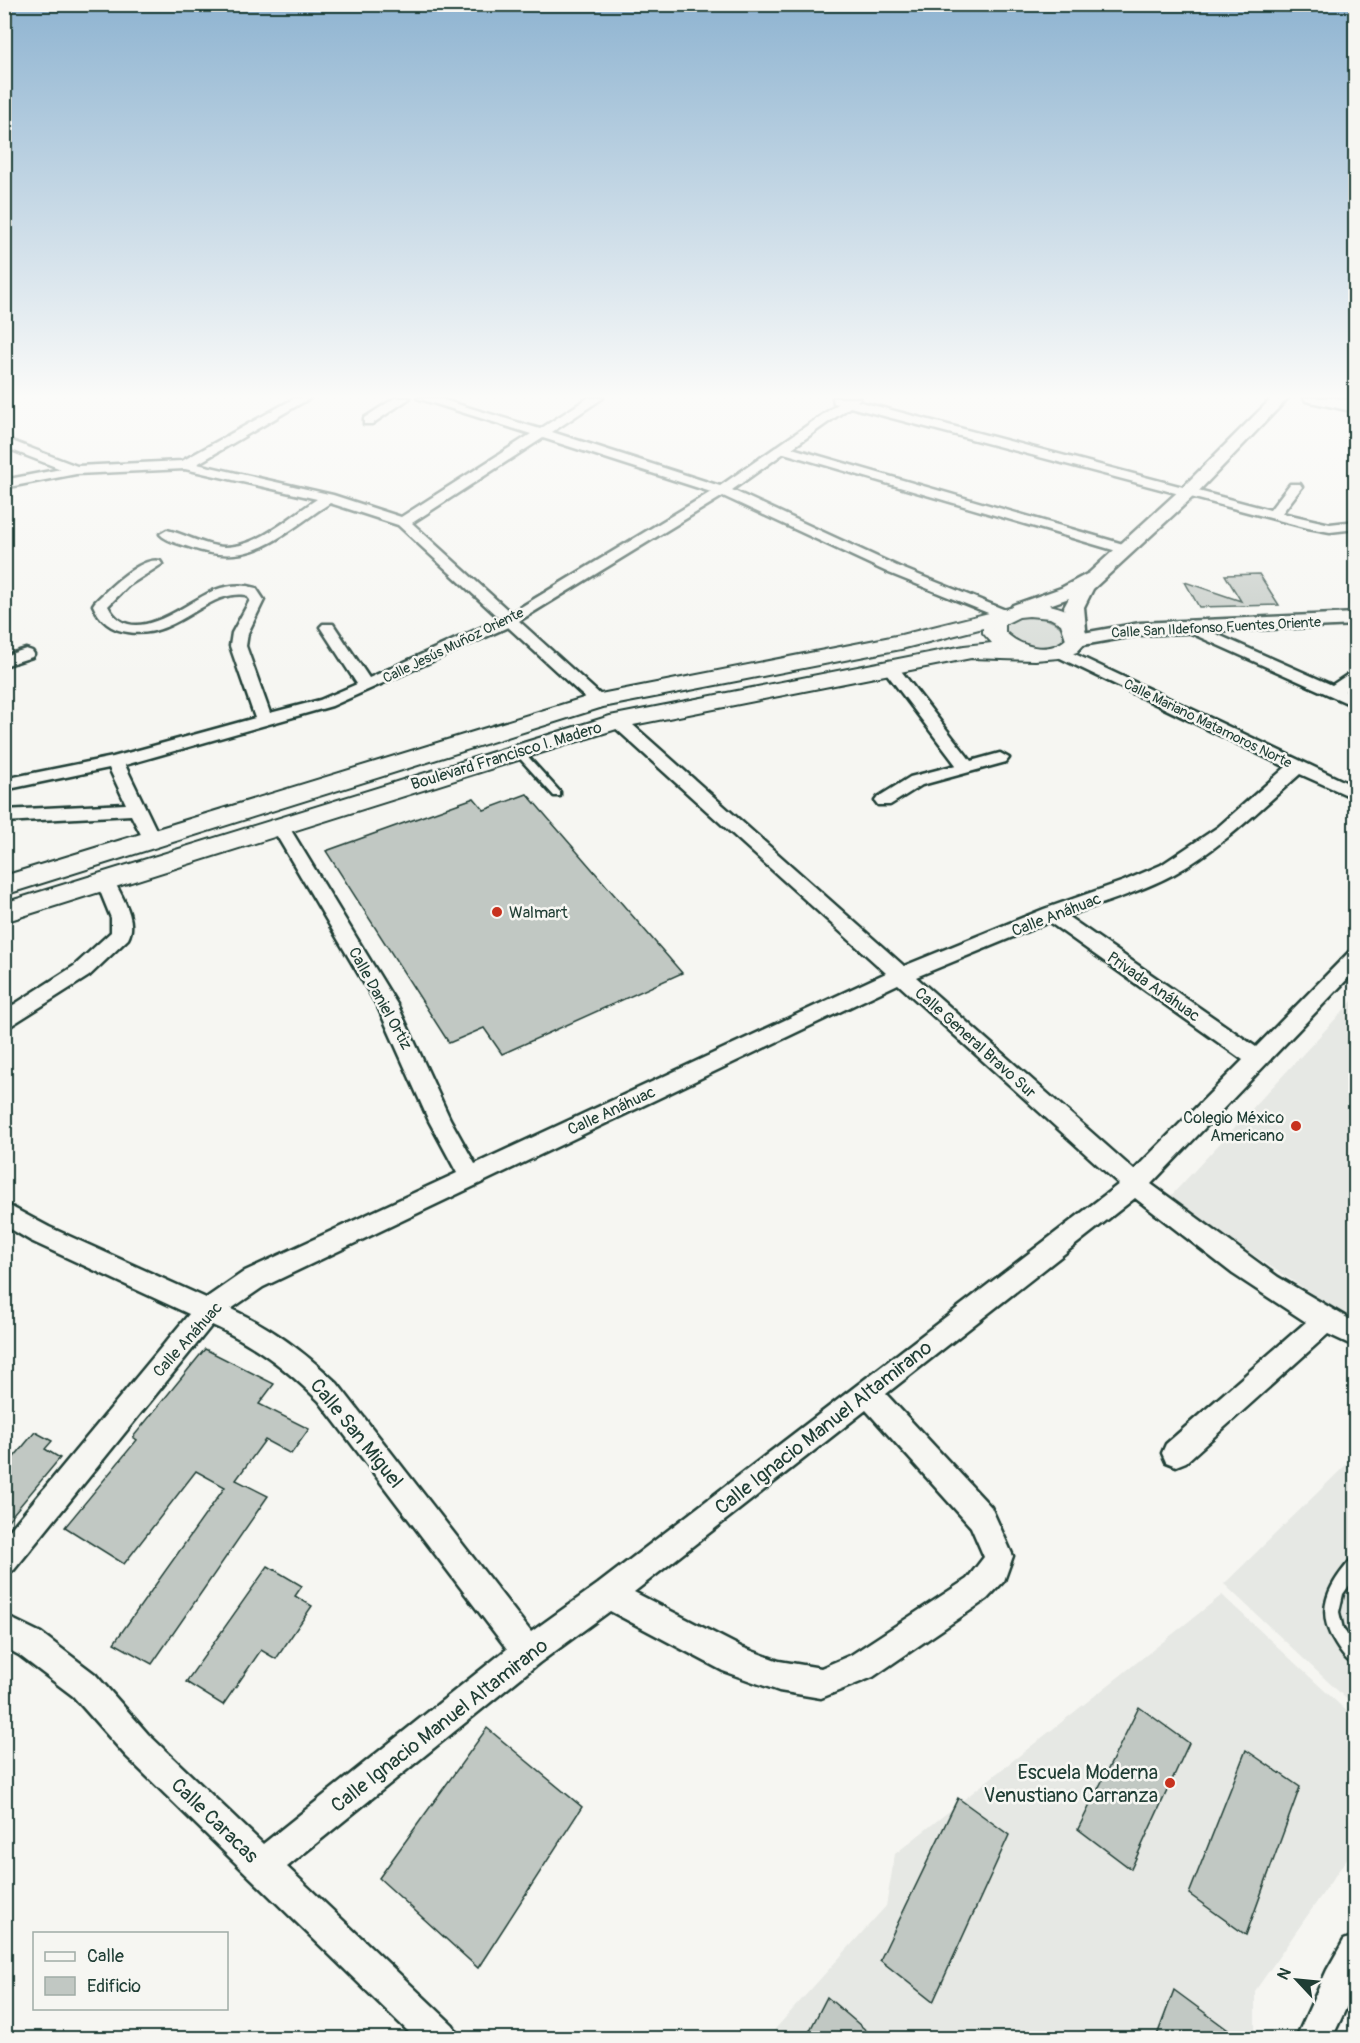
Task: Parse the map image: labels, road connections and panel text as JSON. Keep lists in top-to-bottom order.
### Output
{
  "streets": {
    "main road": ["Boulevard Francisco I. Madero"],
    "street": [
      "Calle San Ildefonso Fuentes Oriente",
      "Calle Jesús Muñoz Oriente",
      "Calle Mariano Matamoros Norte",
      "Calle Anáhuac",
      "Privada Anáhuac",
      "Calle Daniel Ortiz",
      "Calle General Bravo Sur",
      "Calle Ignacio Manuel Altamirano",
      "Calle San Miguel",
      "Calle Caracas"
    ]
  },
  "crossings": [
    ["Calle San Ildefonso Fuentes Oriente", "Calle Mariano Matamoros Norte"],
    ["Calle San Ildefonso Fuentes Oriente", "Boulevard Francisco I. Madero"],
    ["Calle Mariano Matamoros Norte", "Boulevard Francisco I. Madero"],
    ["Calle Mariano Matamoros Norte", "Calle Anáhuac"],
    ["Boulevard Francisco I. Madero", "Calle Daniel Ortiz"],
    ["Boulevard Francisco I. Madero", "Calle General Bravo Sur"],
    ["Calle Anáhuac", "Privada Anáhuac"],
    ["Calle Anáhuac", "Calle Daniel Ortiz"],
    ["Calle Anáhuac", "Calle General Bravo Sur"],
    ["Calle Anáhuac", "Calle San Miguel"],
    ["Privada Anáhuac", "Calle Ignacio Manuel Altamirano"],
    ["Calle General Bravo Sur", "Calle Ignacio Manuel Altamirano"],
    ["Calle Ignacio Manuel Altamirano", "Calle San Miguel"],
    ["Calle Ignacio Manuel Altamirano", "Calle Caracas"]
  ],
  "places": ["Walmart", "Colegio México Americano", "Escuela Moderna Venustiano Carranza"],
  "legend": ["Calle", "Edificio"],
  "north": "top left"
}
